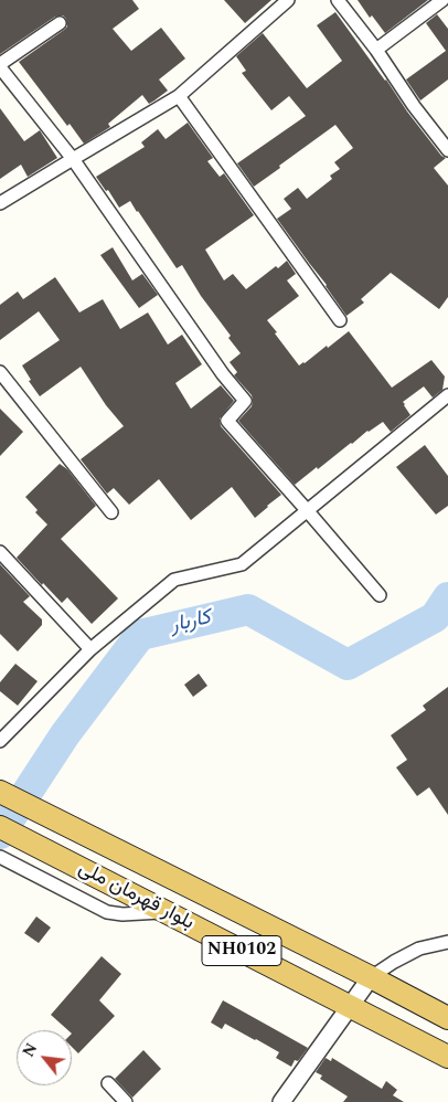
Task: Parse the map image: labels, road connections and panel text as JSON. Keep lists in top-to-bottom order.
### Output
{
  "streets": {
    "highway": ["بلوار قهرمان ملی", "NH0102"]
  },
  "water": ["کاربار"],
  "north": "top left"
}
